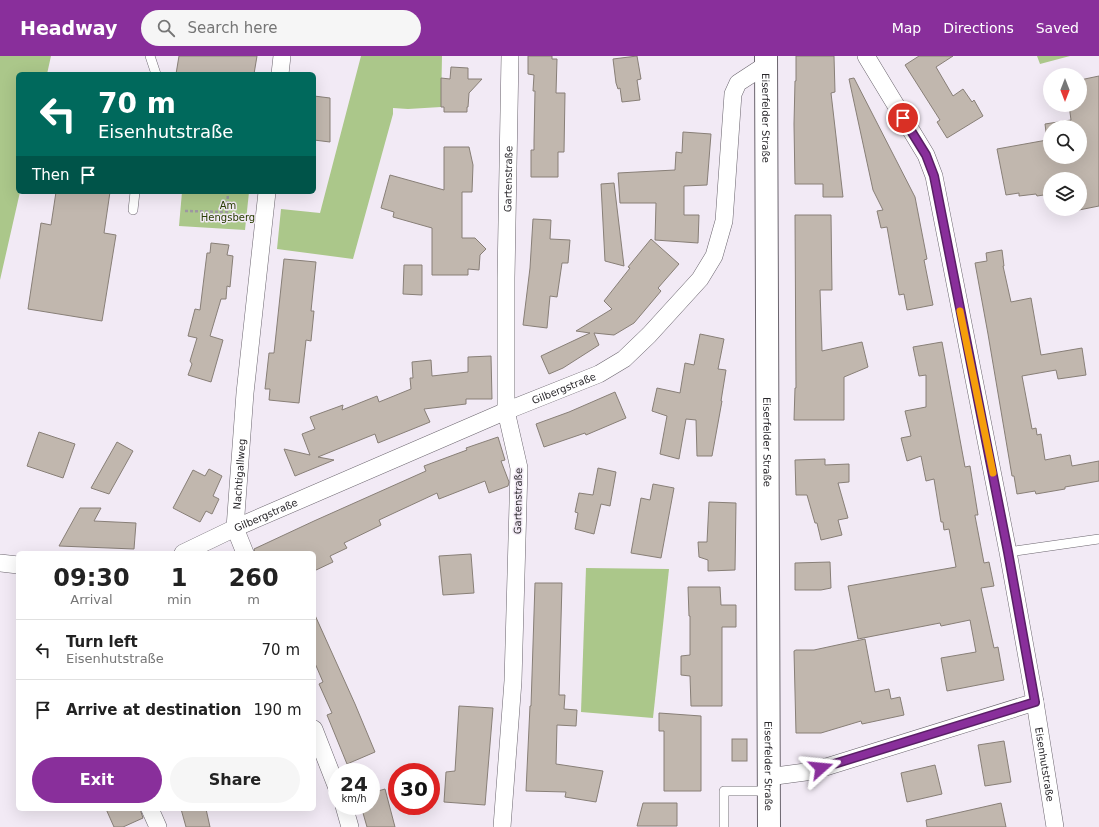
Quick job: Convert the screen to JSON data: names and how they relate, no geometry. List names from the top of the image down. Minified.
{"streets":{"main road":["Eiserfelder Straße"],"street":["Gartenstraße","Gilbergstraße","Nachtigallweg","Eisenhutstraße"]},"crossings":[["Eiserfelder Straße","Gilbergstraße"],["Gartenstraße","Gilbergstraße"],["Gilbergstraße","Nachtigallweg"]],"parks":["Am Hengsberg"],"north":"bottom","page":{"header":"Headway","search":"Search here","nav":["Map","Directions","Saved"],"turn":["70 m","Eisenhutstraße"],"then":"Then","eta":["09:30","Arrival","1","min","260","m"],"list":[{"name":"Turn left","note":"Eisenhutstraße","value":"70 m"},{"name":"Arrive at destination","value":"190 m"}],"buttons":["Exit","Share"],"speed":"24 km/h","limit":"30"}}
